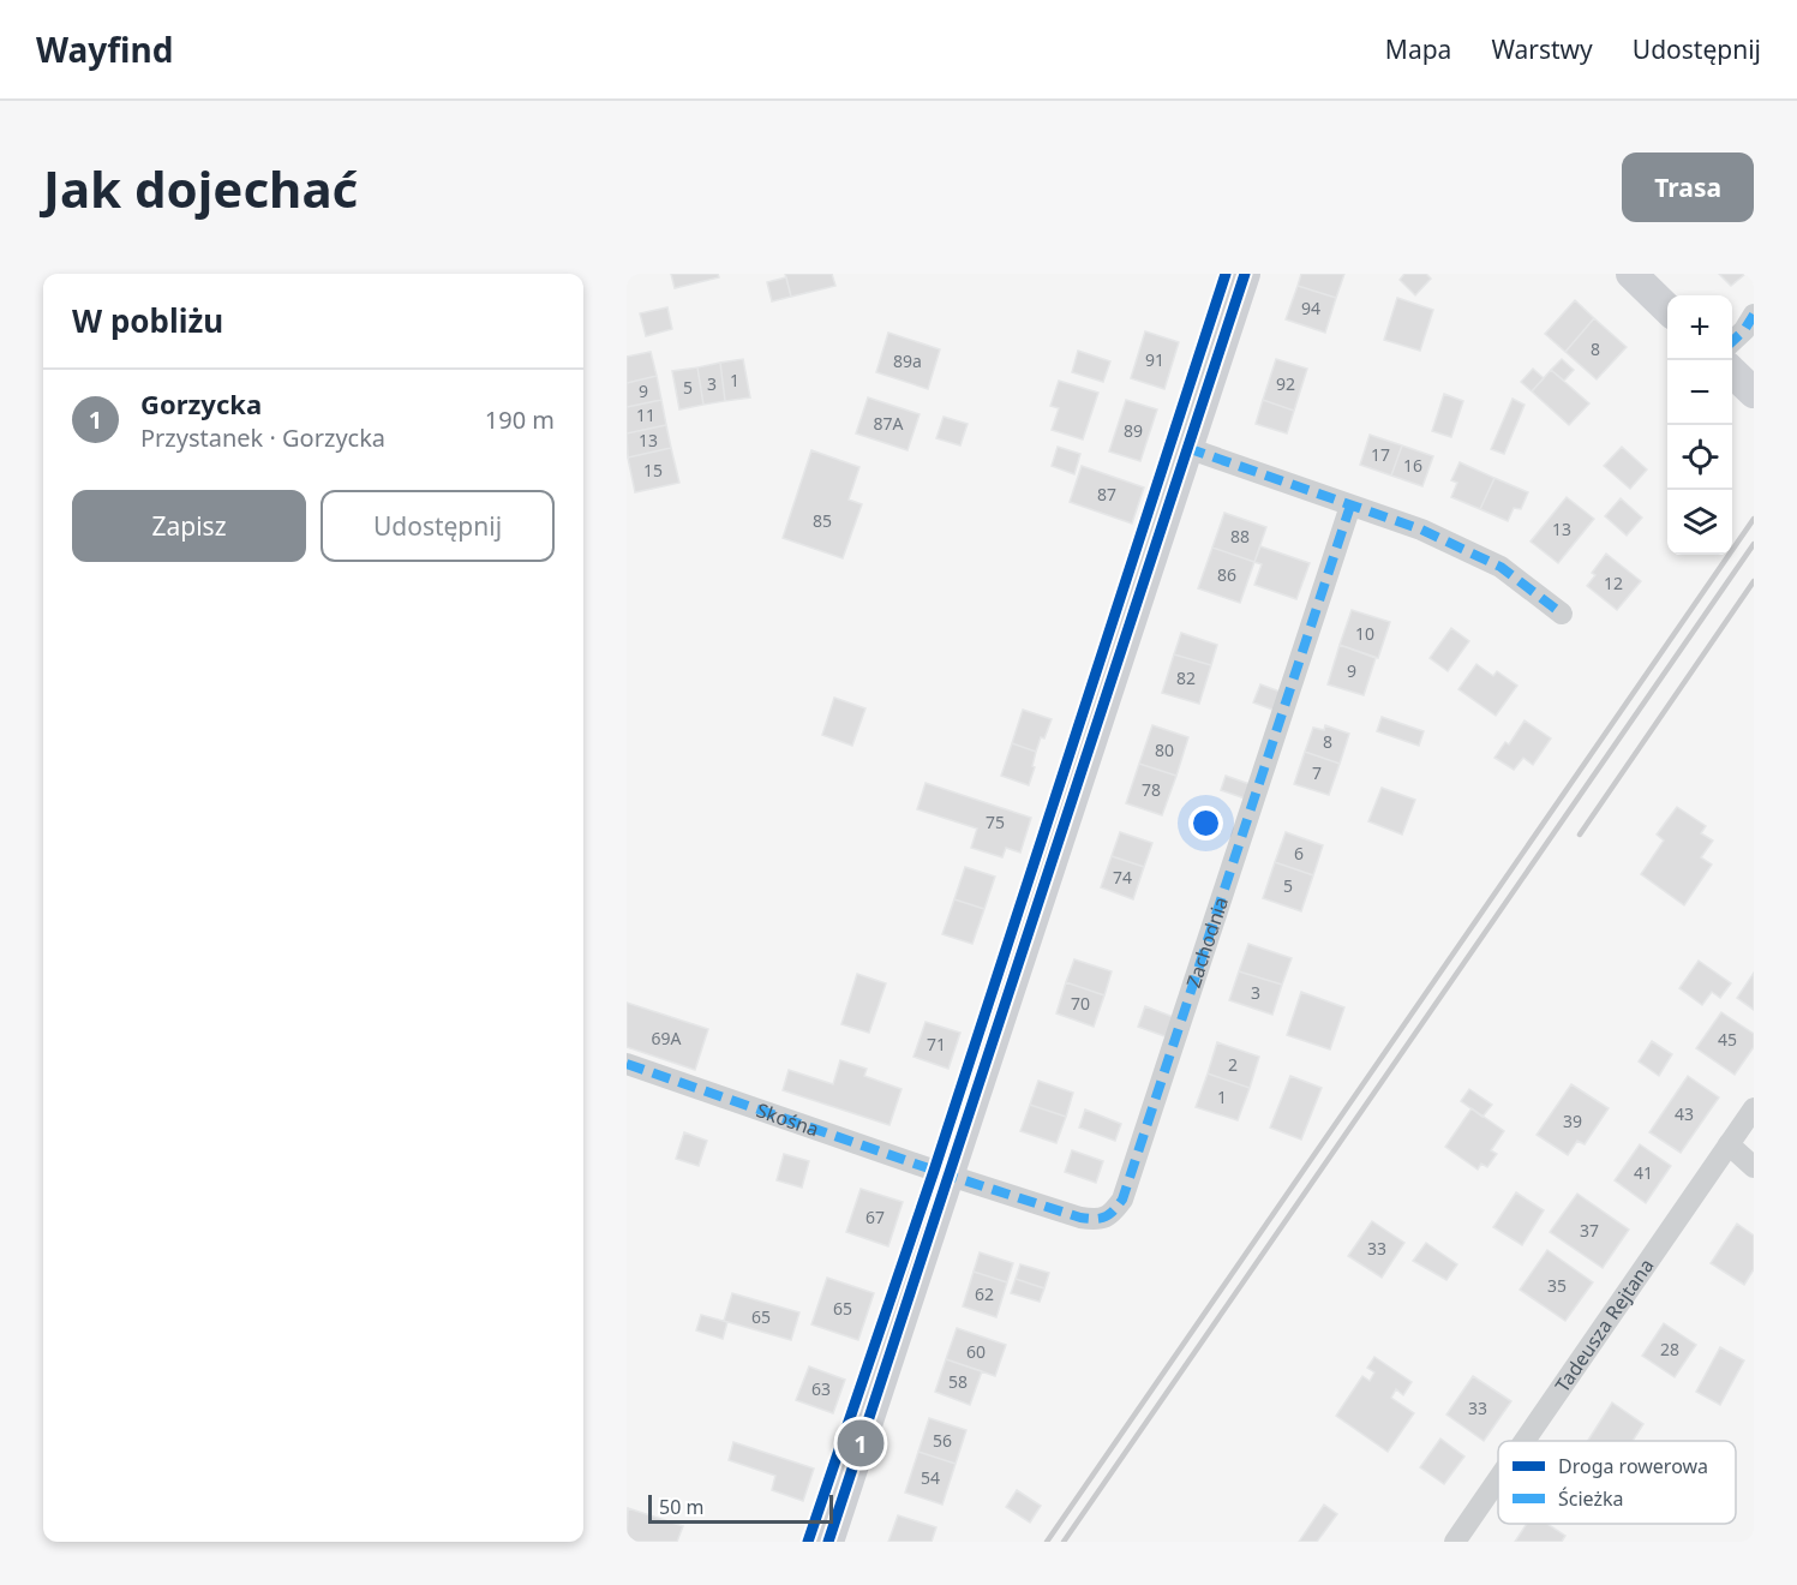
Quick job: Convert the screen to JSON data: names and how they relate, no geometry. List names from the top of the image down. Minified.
{"streets":{"street":["Zachodnia","Skośna","Tadeusza Rejtana"]},"crossings":[["Zachodnia","Skośna"]],"house_numbers":["94","8","91","89a","1","3","92","5","9","11","87A","89","13","17","16","15","87","85","13","88","86","12","10","9","82","8","80","7","78","75","6","74","5","3","70","69A","45","71","2","1","43","39","41","67","37","33","35","62","65","65","28","60","58","63","33","56","54"],"legend":["Droga rowerowa","Ścieżka"],"scale_bar":"50 m","page":{"header":"Wayfind","nav":["Mapa","Warstwy","Udostępnij"],"buttons":["Trasa",["Zapisz","Udostępnij"]],"title":"Jak dojechać","heading":"W pobliżu","map_buttons":["+","−"],"list":[{"mark":"1","name":"Gorzycka","note":"Przystanek · Gorzycka","value":"190 m"}],"pins":"1","scale":"50 m"}}
